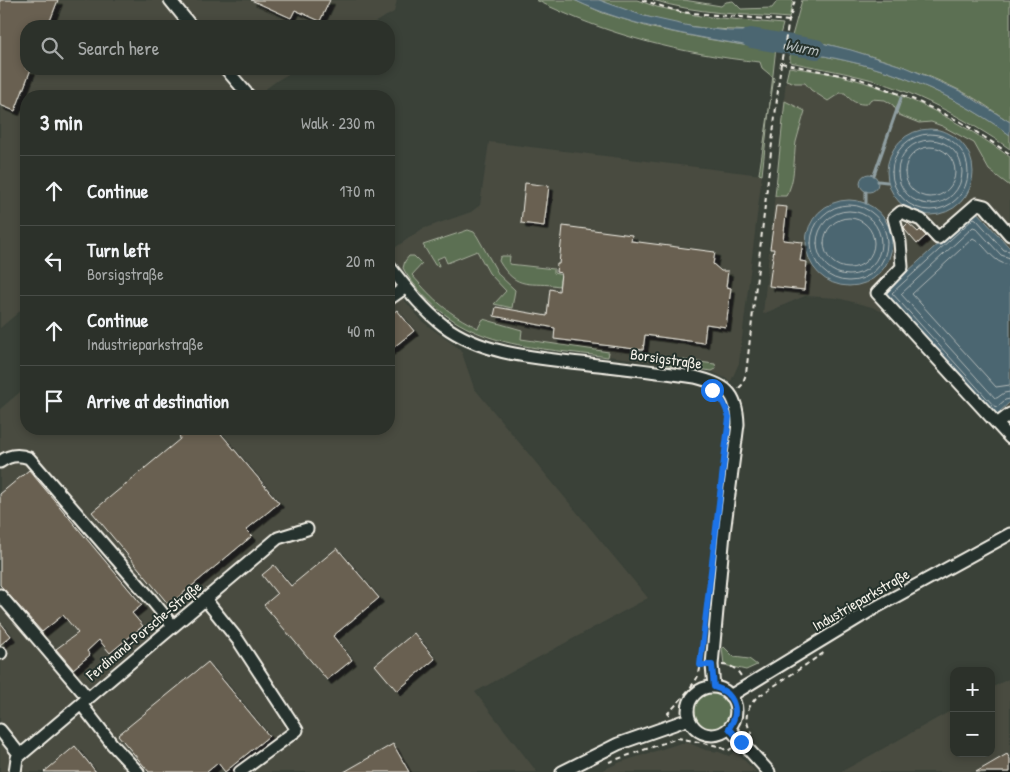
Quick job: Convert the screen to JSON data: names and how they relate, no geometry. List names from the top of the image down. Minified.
{"streets":{"street":["Borsigstraße","Industrieparkstraße","Ferdinand-Porsche-Straße"]},"water":["Wurm"],"page":{"search":"Search here","heading":["3 min","Walk · 230 m"],"list":[["Continue","170 m"],["Turn left","Borsigstraße","20 m"],["Continue","Industrieparkstraße","40 m"],"Arrive at destination"],"map_buttons":["+","−"]}}
